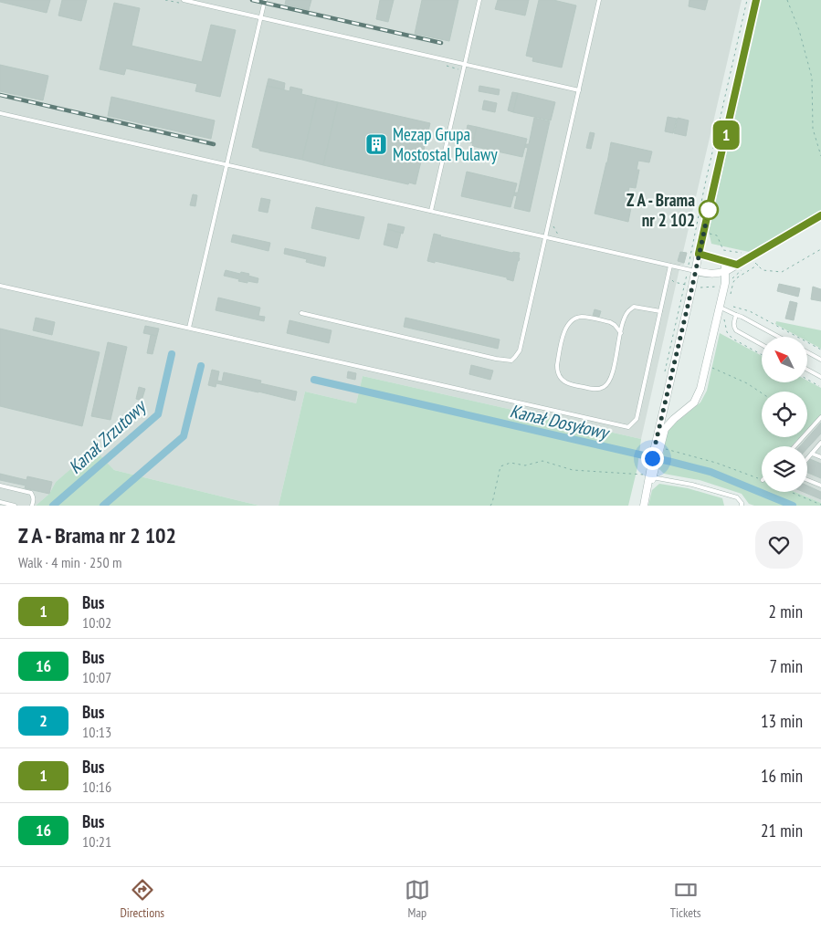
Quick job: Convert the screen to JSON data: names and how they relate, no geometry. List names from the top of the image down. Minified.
{"water":["Kanał Dosyłowy","Kanał Zrzutowy"],"places":{"building":["Mezap Grupa Mostostal Pulawy"],"other":["Z A - Brama nr 2 102"]},"lines":["bus line 1"],"north":"top left","page":{"on_map":"1","heading":["Z A - Brama nr 2 102","Walk · 4 min · 250 m"],"list":[{"mark":"1","name":"Bus","note":"10:02","value":"2 min"},{"mark":"16","name":"Bus","note":"10:07","value":"7 min"},{"mark":"2","name":"Bus","note":"10:13","value":"13 min"},{"mark":"1","name":"Bus","note":"10:16","value":"16 min"},{"mark":"16","name":"Bus","note":"10:21","value":"21 min"}],"tabs":["Directions","Map","Tickets"]}}
